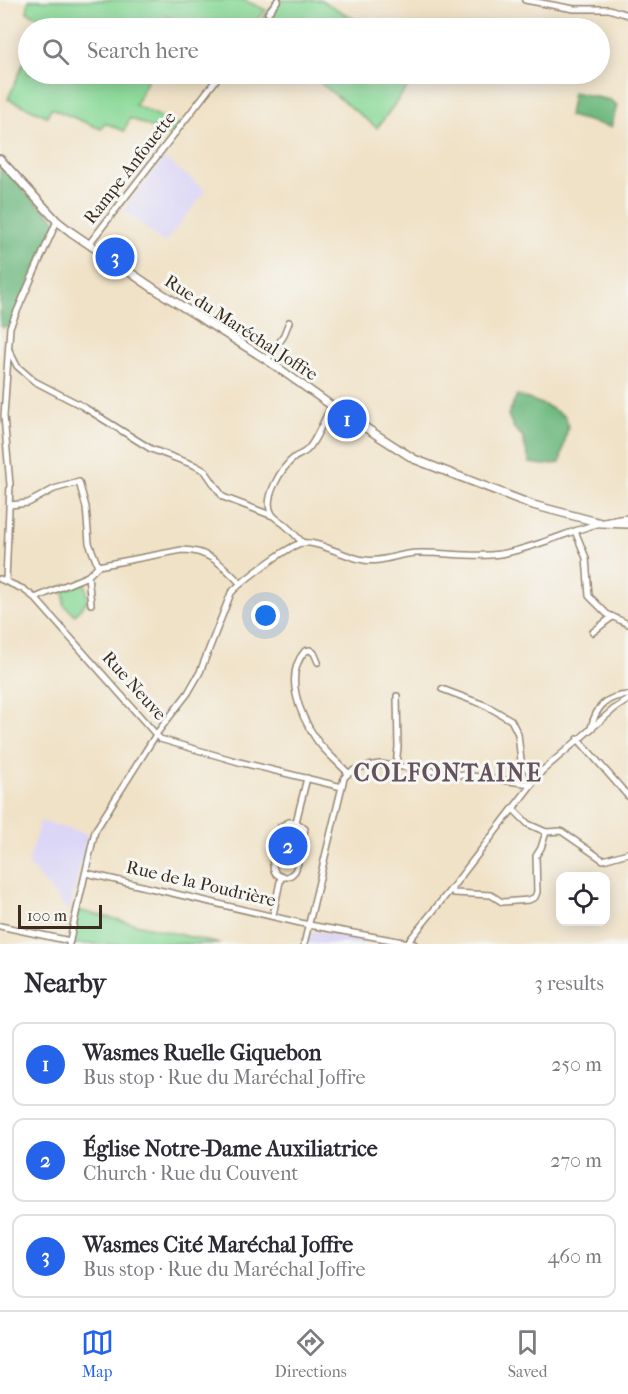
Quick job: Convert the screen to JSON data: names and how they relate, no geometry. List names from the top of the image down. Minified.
{"streets":{"street":["Rampe Anfouette","Rue du Maréchal Joffre","Rue Neuve","Rue de la Poudrière"]},"crossings":[["Rampe Anfouette","Rue du Maréchal Joffre"]],"districts":["COLFONTAINE"],"scale_bar":"100 m","page":{"search":"Search here","pins":["3","1","2"],"scale":"100 m","heading":["Nearby","3 results"],"list":[{"mark":"1","name":"Wasmes Ruelle Giquebon","note":"Bus stop · Rue du Maréchal Joffre","value":"250 m"},{"mark":"2","name":"Église Notre-Dame Auxiliatrice","note":"Church · Rue du Couvent","value":"270 m"},{"mark":"3","name":"Wasmes Cité Maréchal Joffre","note":"Bus stop · Rue du Maréchal Joffre","value":"460 m"}],"nav":["Map","Directions","Saved"]}}
